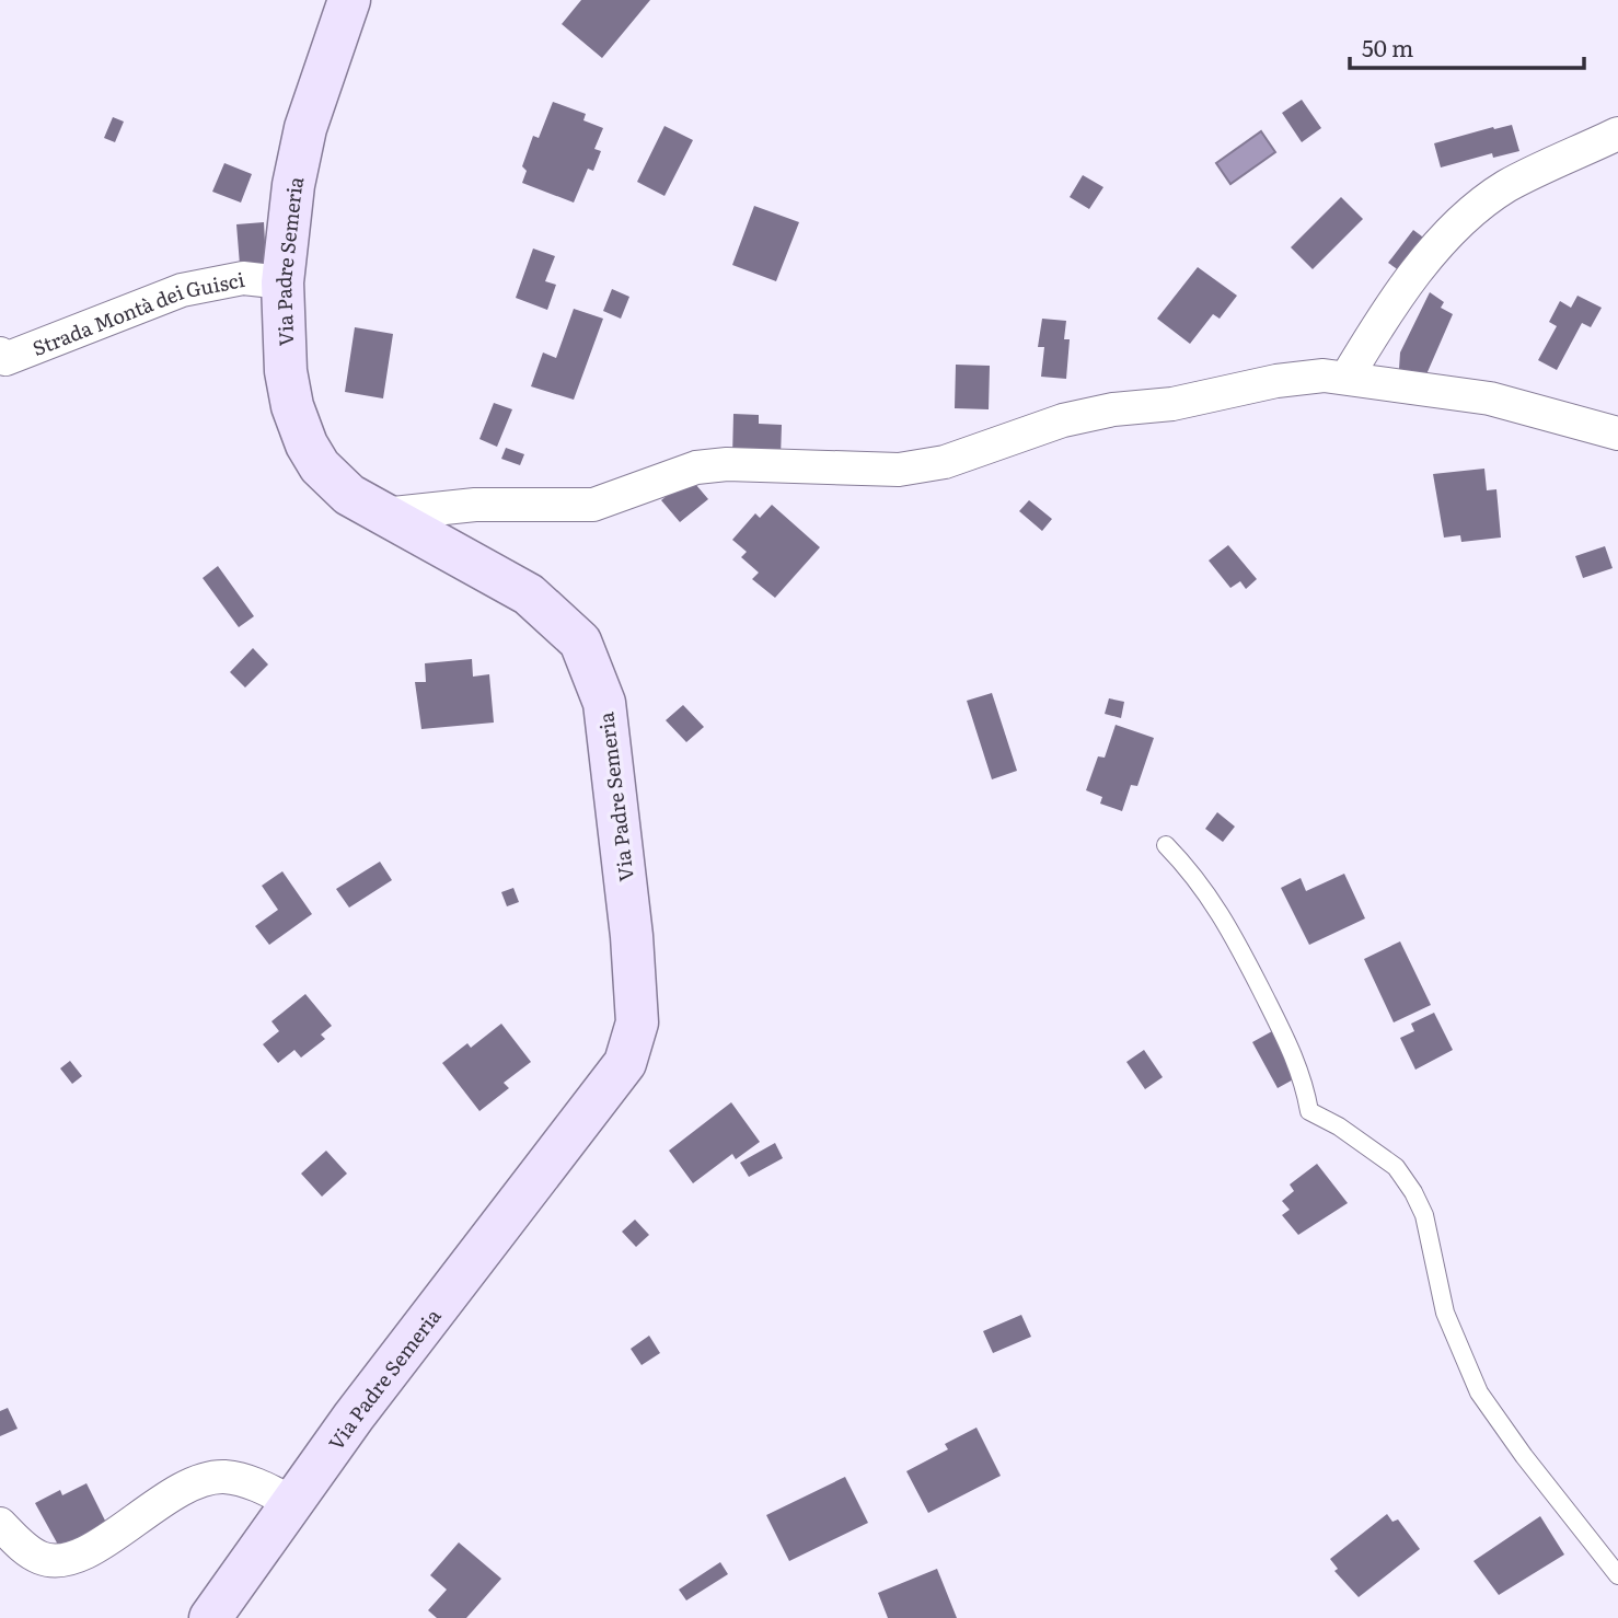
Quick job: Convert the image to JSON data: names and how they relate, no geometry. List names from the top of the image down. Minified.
{"streets":{"main road":["Via Padre Semeria"],"street":["Strada Montà dei Guisci"]},"crossings":[["Via Padre Semeria","Strada Montà dei Guisci"]],"scale_bar":"50 m"}
